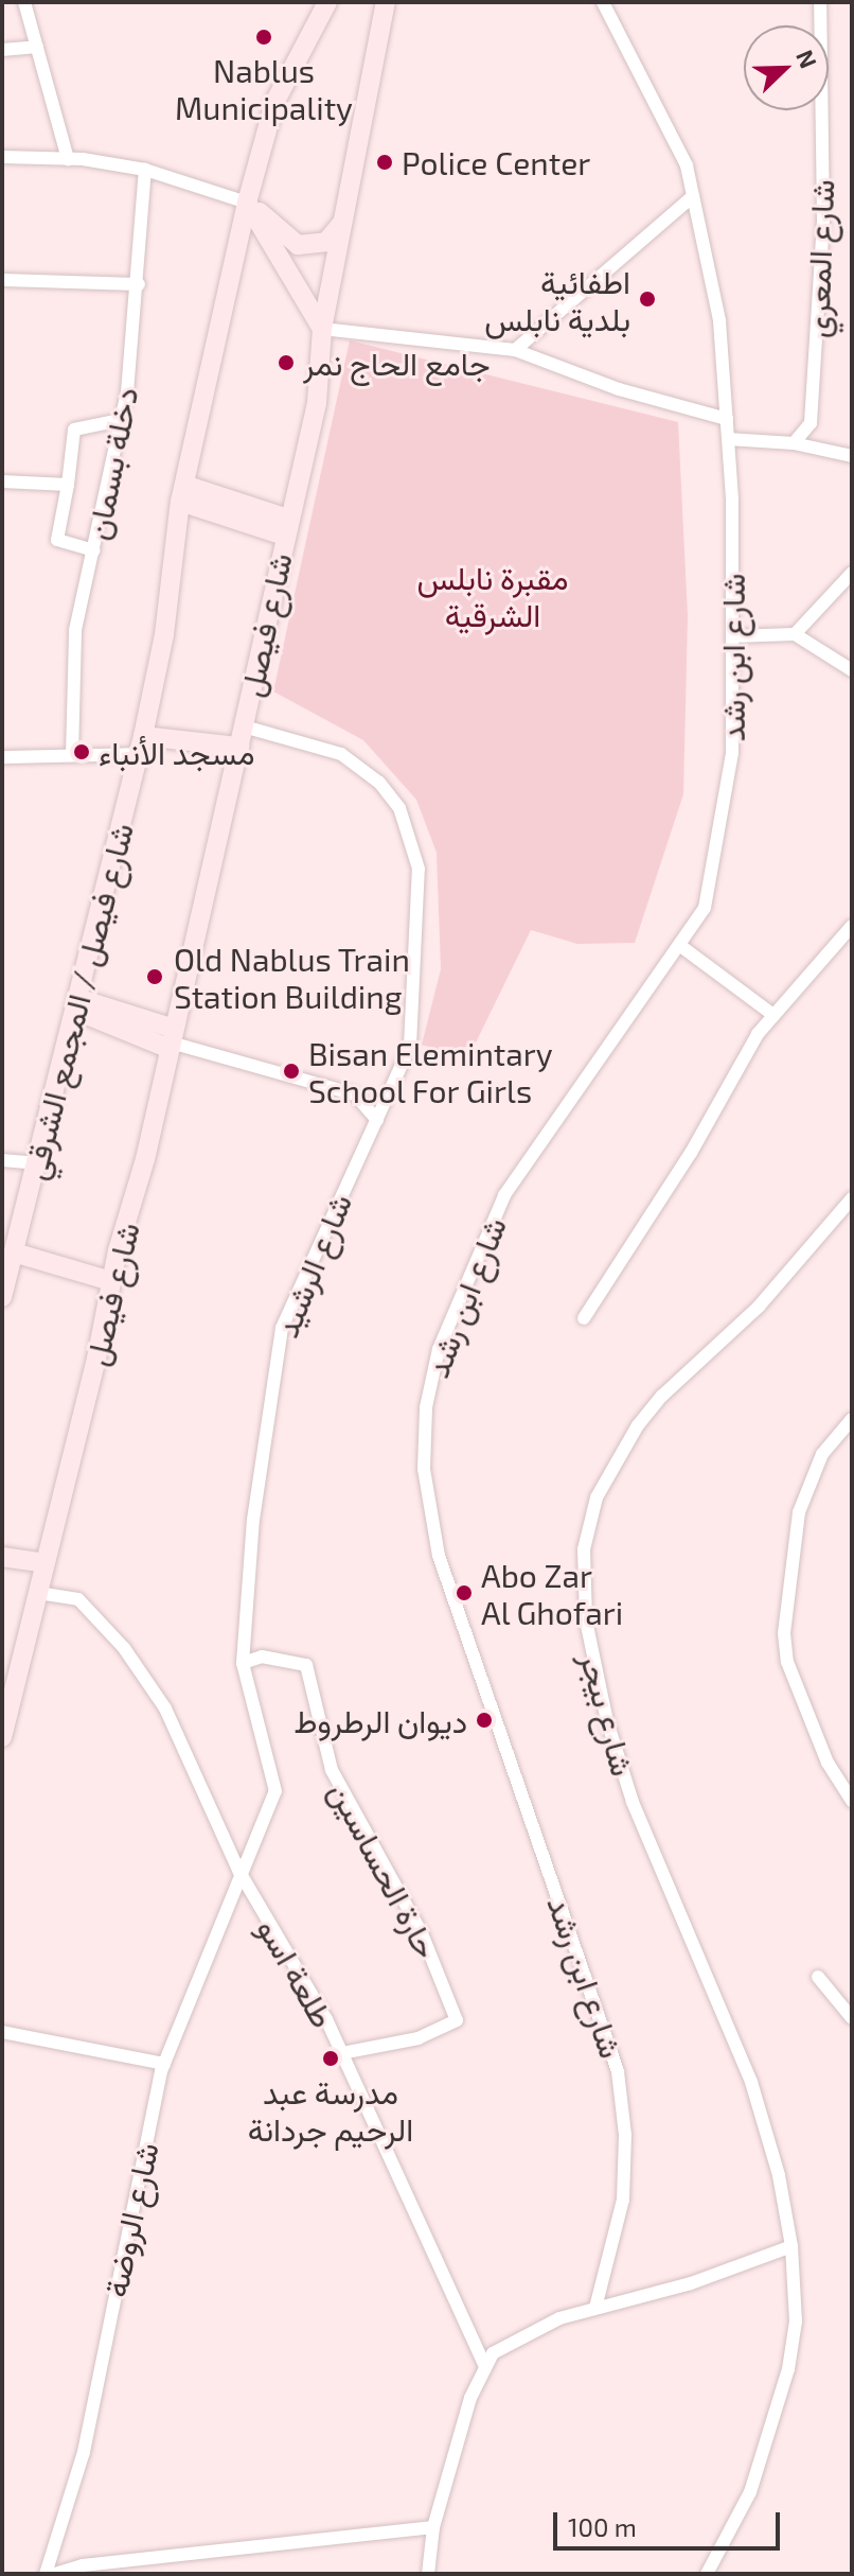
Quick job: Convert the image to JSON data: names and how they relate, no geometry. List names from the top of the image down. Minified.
{"streets":{"main road":["شارع فيصل","شارع فيصل / المجمع الشرقي"],"street":["شارع المعري","دخلة بسمان","شارع ابن رشد","شارع الرشيد","شارع بيجر","حارة الحساسين","طلعة اسو","شارع الروضة"]},"crossings":[["شارع فيصل","شارع الرشيد"],["شارع فيصل","طلعة اسو"],["شارع الرشيد","حارة الحساسين"],["شارع الرشيد","طلعة اسو"],["شارع الرشيد","شارع الروضة"],["حارة الحساسين","طلعة اسو"],["طلعة اسو","شارع الروضة"]],"parks":["مقبرة نابلس الشرقية"],"places":["Nablus Municipality","Police Center","اطفائية بلدية نابلس","جامع الحاج نمر","مسجد الأنباء","Old Nablus Train Station Building","Bisan Elemintary School For Girls","Abo Zar Al Ghofari","ديوان الرطروط","مدرسة عبد الرحيم جردانة"],"scale_bar":"100 m","north":"top right"}
